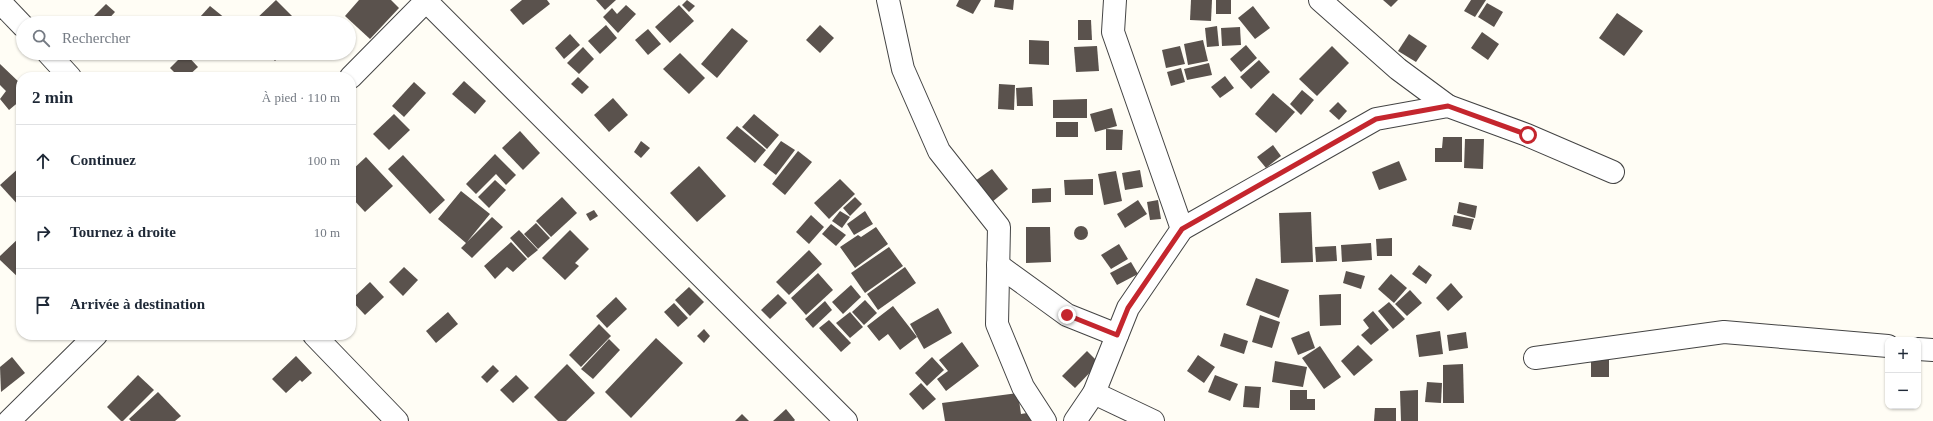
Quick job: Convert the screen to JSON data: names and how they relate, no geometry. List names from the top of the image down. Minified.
{"page":{"search":"Rechercher","heading":["2 min","À pied · 110 m"],"list":[["Continuez","100 m"],["Tournez à droite","10 m"],"Arrivée à destination"],"map_buttons":["+","−"]}}
